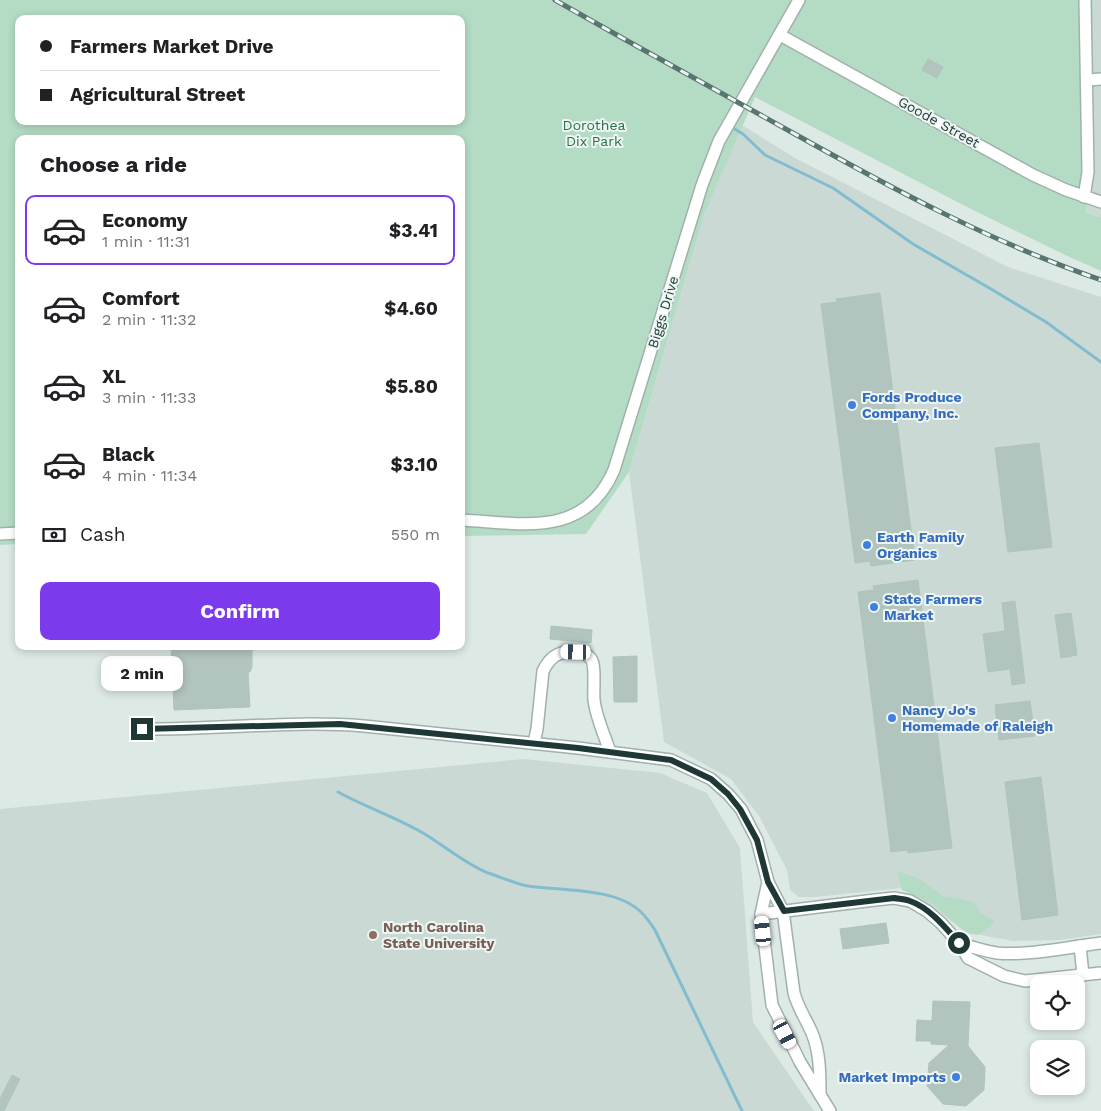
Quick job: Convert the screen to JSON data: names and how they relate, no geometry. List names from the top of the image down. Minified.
{"streets":{"street":["Goode Street","Biggs Drive"]},"crossings":[["Goode Street","Biggs Drive"]],"parks":["Dorothea Dix Park"],"places":["Fords Produce Company, Inc.","Earth Family Organics","State Farmers Market","Nancy Jo's Homemade of Raleigh","North Carolina State University","Market Imports"],"page":{"banner":["Farmers Market Drive","Agricultural Street"],"heading":"Choose a ride","list":[{"name":"Economy","note":"1 min · 11:31","value":"$3.41"},{"name":"Comfort","note":"2 min · 11:32","value":"$4.60"},{"name":"XL","note":"3 min · 11:33","value":"$5.80"},{"name":"Black","note":"4 min · 11:34","value":"$3.10"}],"pay":["Cash","550 m"],"buttons":"Confirm","bubble":"2 min"}}
